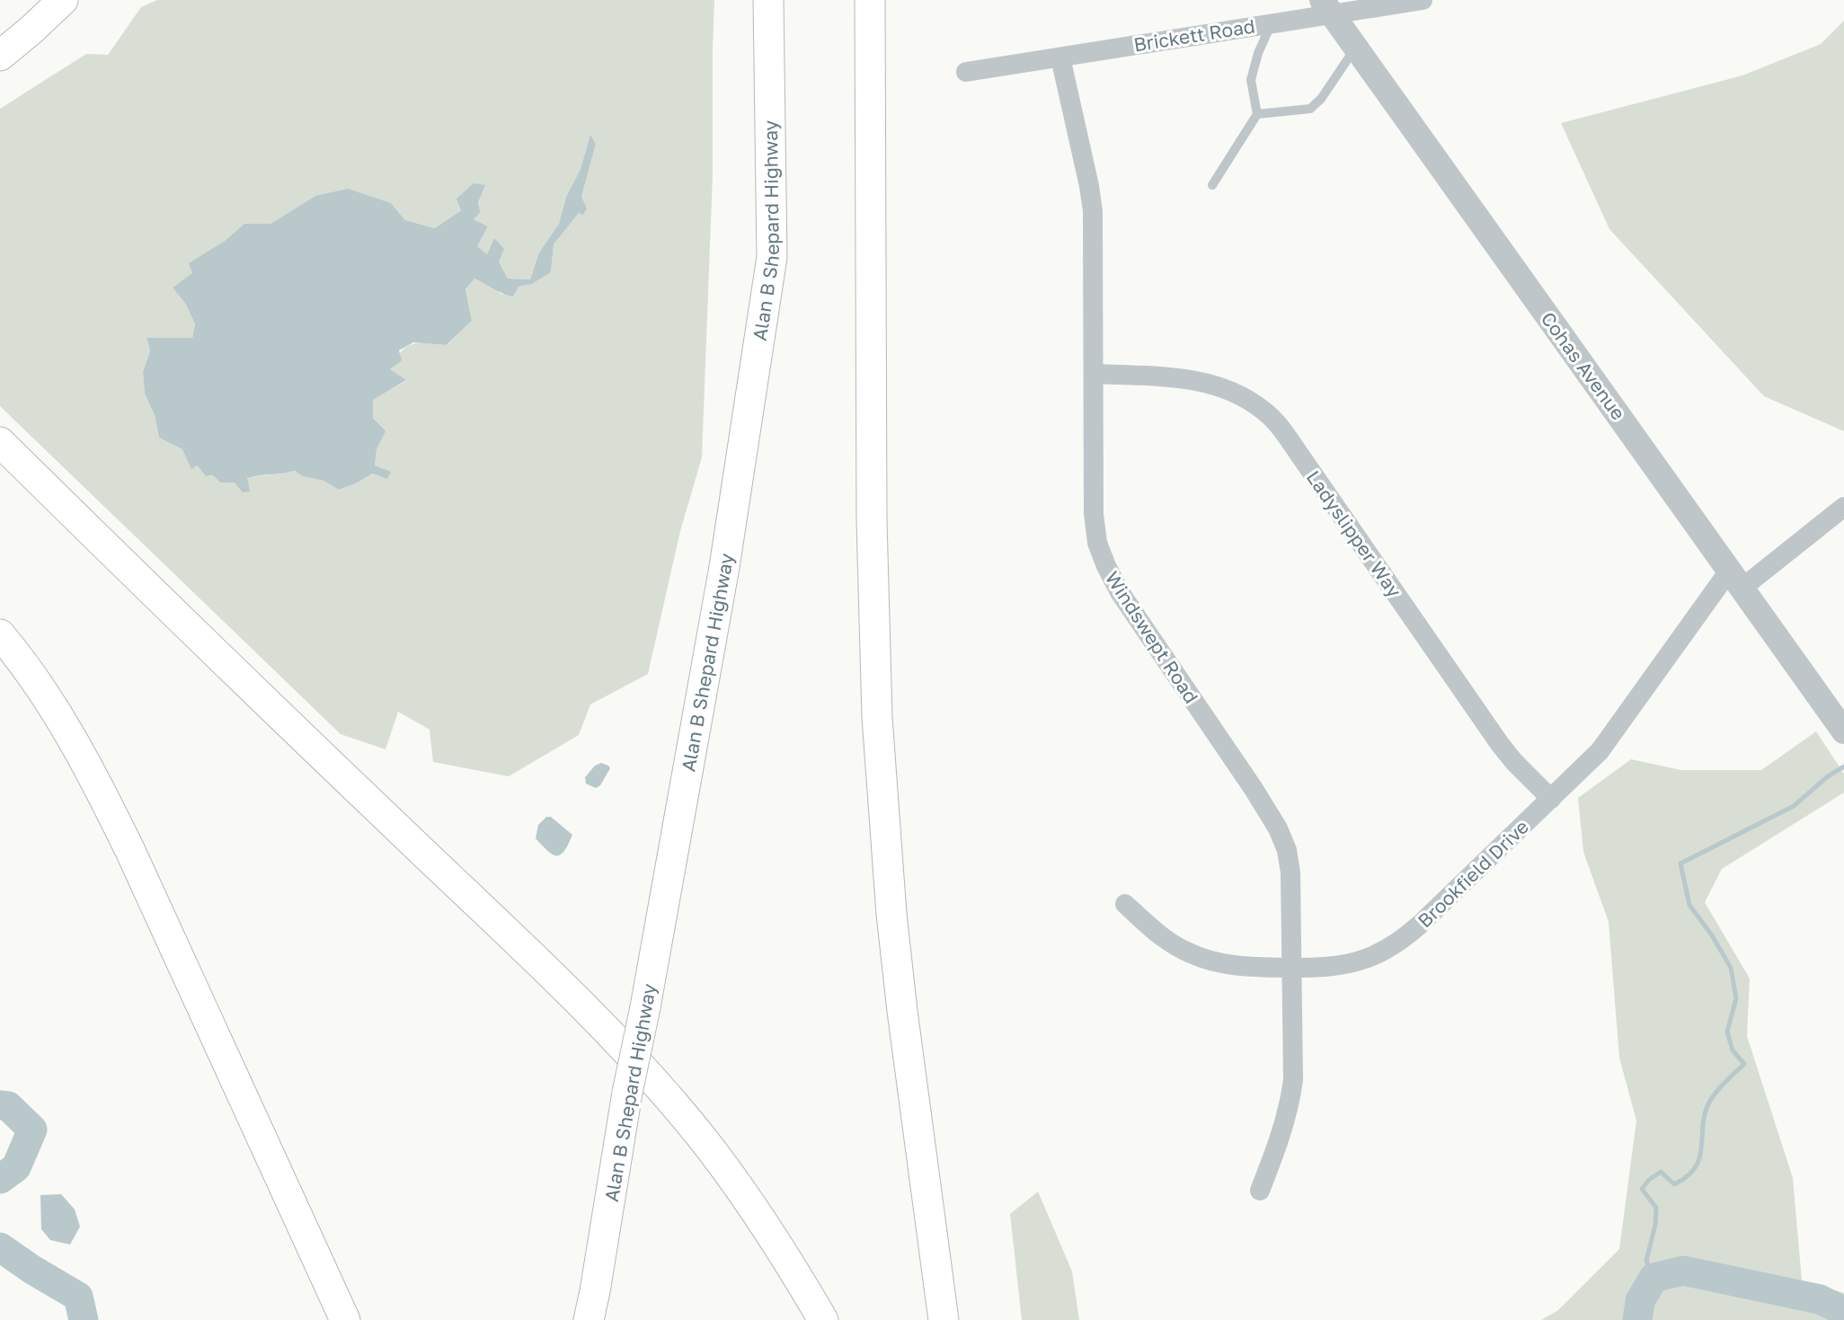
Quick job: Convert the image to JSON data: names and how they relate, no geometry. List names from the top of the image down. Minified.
{"streets":{"highway":["Alan B Shepard Highway"],"street":["Brickett Road","Cohas Avenue","Ladyslipper Way","Windswept Road","Brookfield Drive"]},"crossings":[["Brickett Road","Cohas Avenue"],["Brickett Road","Windswept Road"],["Cohas Avenue","Brookfield Drive"],["Ladyslipper Way","Windswept Road"],["Ladyslipper Way","Brookfield Drive"],["Windswept Road","Brookfield Drive"]]}
